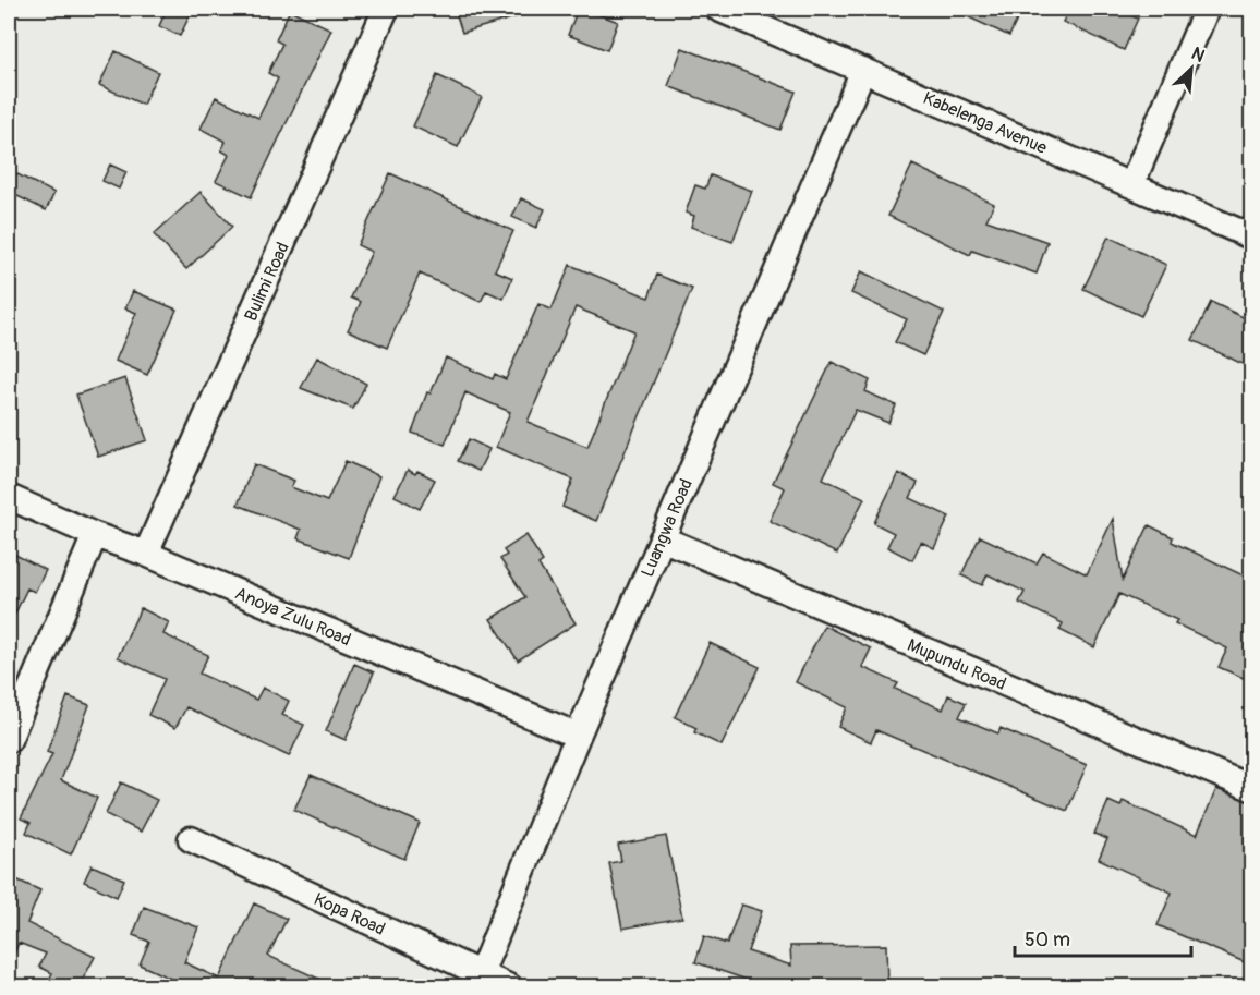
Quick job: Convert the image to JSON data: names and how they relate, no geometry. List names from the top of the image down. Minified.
{"streets":{"street":["Kabelenga Avenue","Bulimi Road","Luangwa Road","Anoya Zulu Road","Mupundu Road","Kopa Road"]},"crossings":[["Kabelenga Avenue","Luangwa Road"],["Bulimi Road","Anoya Zulu Road"],["Luangwa Road","Anoya Zulu Road"],["Luangwa Road","Mupundu Road"],["Luangwa Road","Kopa Road"]],"scale_bar":"50 m","north":"top right"}
